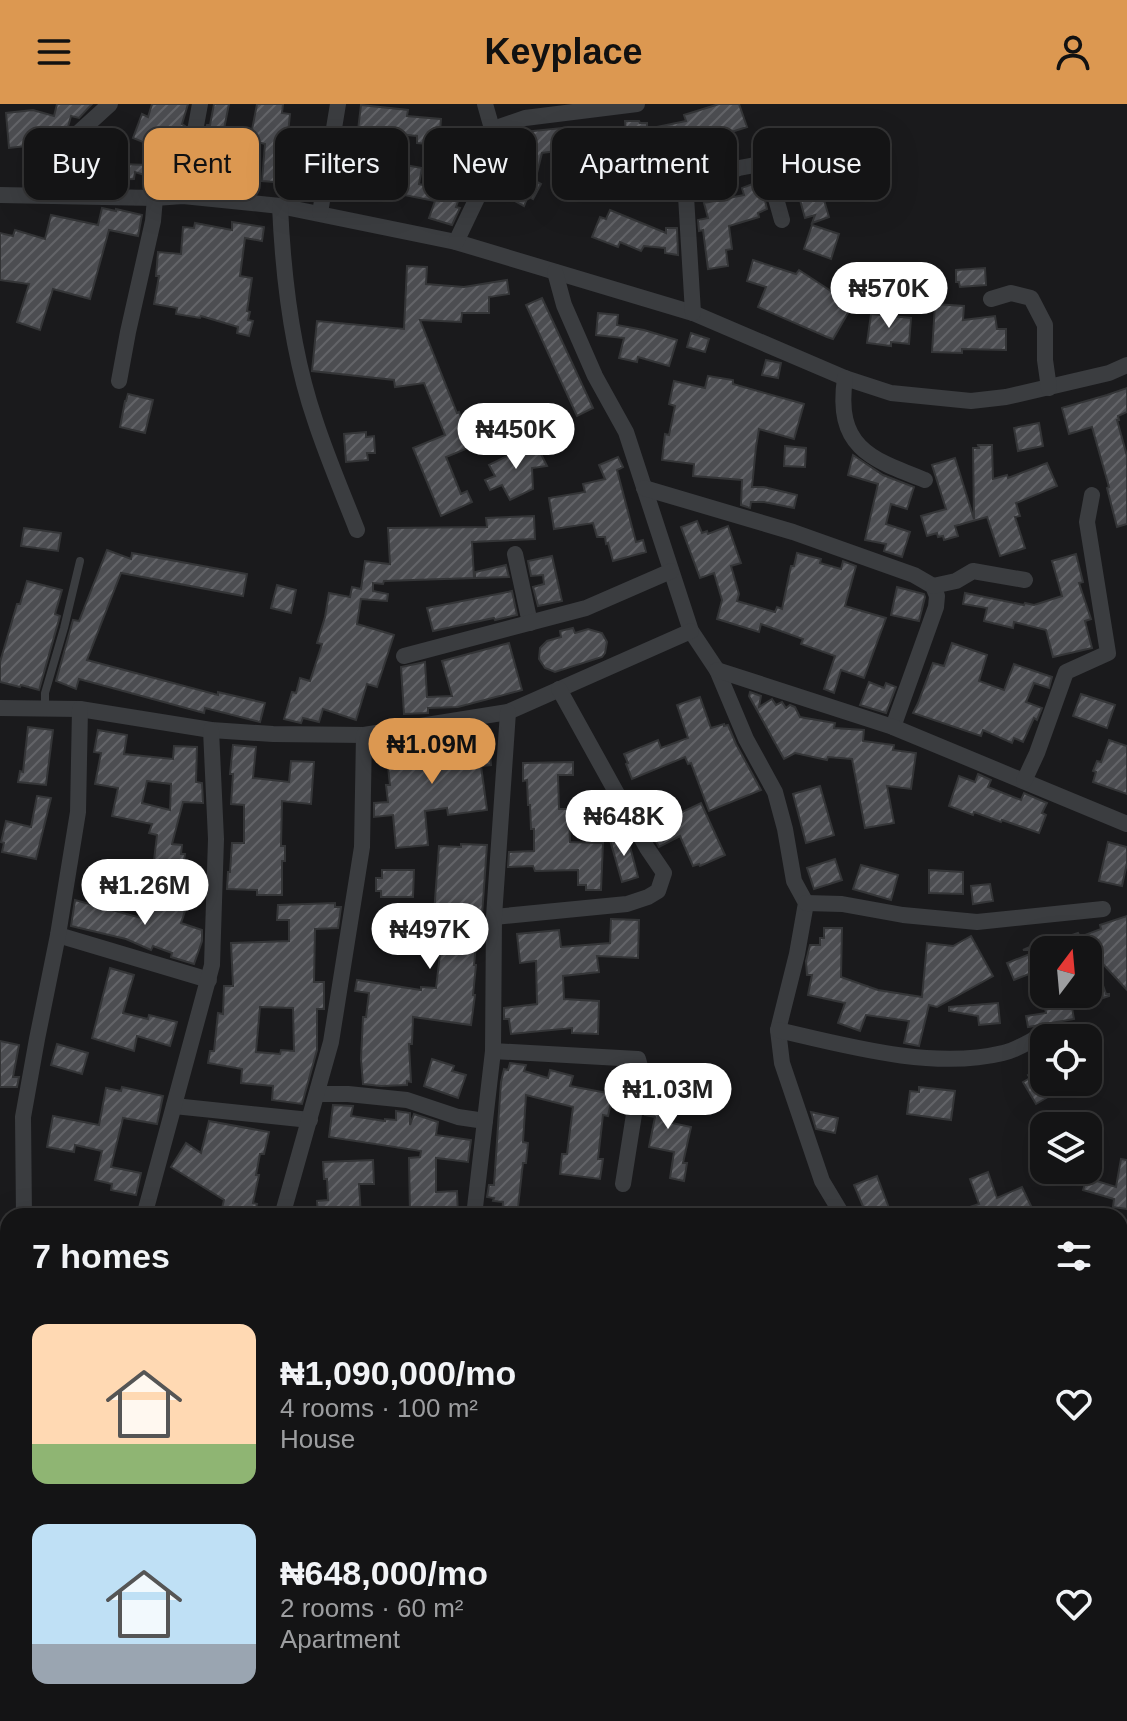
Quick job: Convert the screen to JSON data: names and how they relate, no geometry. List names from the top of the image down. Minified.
{"north":"top","page":{"header":"Keyplace","chip":["Buy","Rent","Filters","New","Apartment","House"],"price":["₦570K","₦450K","₦1.09M","₦648K","₦1.26M","₦497K","₦1.03M"],"heading":"7 homes","list":[{"name":"₦1,090,000/mo","note":"4 rooms · 100 m² · House"},{"name":"₦648,000/mo","note":"2 rooms · 60 m² · Apartment"}]}}
